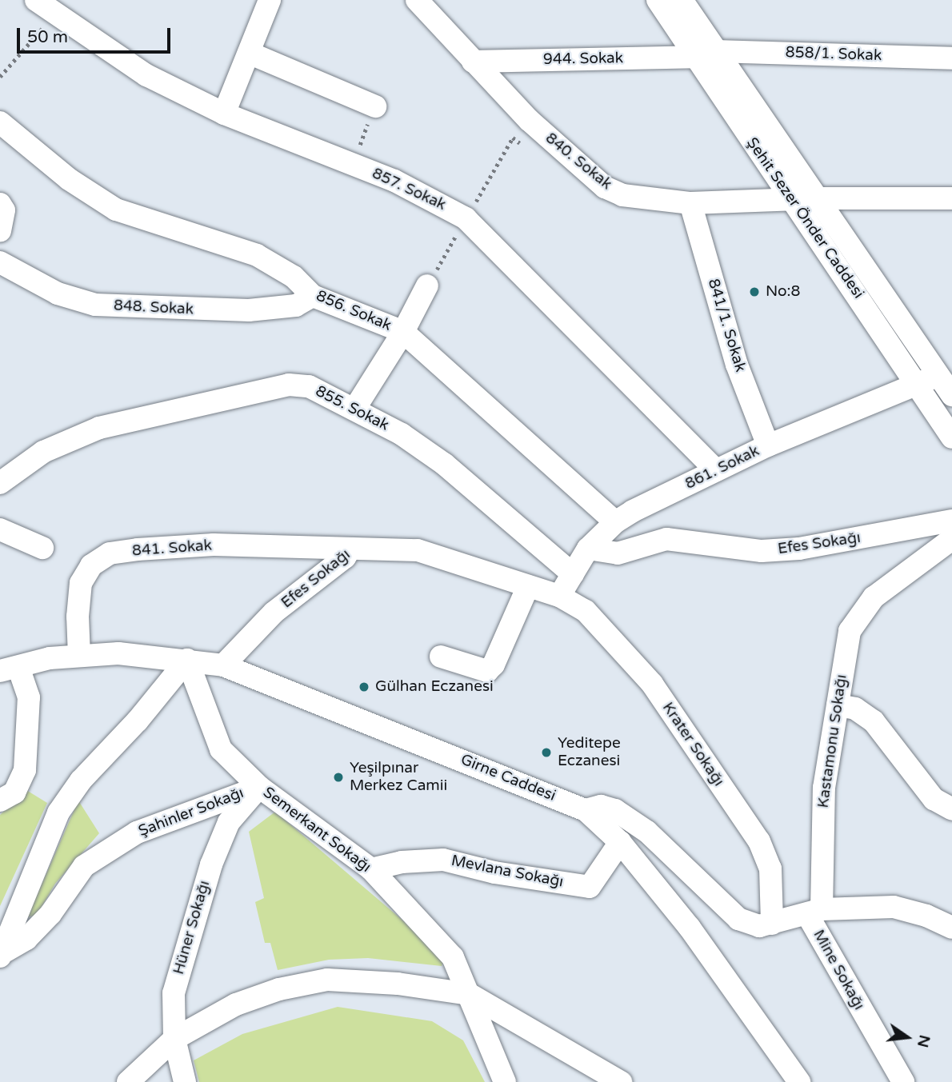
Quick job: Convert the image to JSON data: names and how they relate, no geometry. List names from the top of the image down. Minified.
{"streets":{"street":["858/1. Sokak","944. Sokak","840. Sokak","857. Sokak","Şehit Sezer Önder Caddesi","848. Sokak","856. Sokak","841/1. Sokak","855. Sokak","861. Sokak","Efes Sokağı","841. Sokak","Kastamonu Sokağı","Krater Sokağı","Girne Caddesi","Şahinler Sokağı","Semerkant Sokağı","Mevlana Sokağı","Hüner Sokağı","Mine Sokağı"]},"crossings":[["858/1. Sokak","944. Sokak"],["858/1. Sokak","Şehit Sezer Önder Caddesi"],["944. Sokak","840. Sokak"],["944. Sokak","Şehit Sezer Önder Caddesi"],["840. Sokak","Şehit Sezer Önder Caddesi"],["840. Sokak","841/1. Sokak"],["857. Sokak","861. Sokak"],["Şehit Sezer Önder Caddesi","861. Sokak"],["848. Sokak","856. Sokak"],["856. Sokak","861. Sokak"],["841/1. Sokak","861. Sokak"],["855. Sokak","861. Sokak"],["861. Sokak","Efes Sokağı"],["861. Sokak","Krater Sokağı"],["Efes Sokağı","841. Sokak"],["Efes Sokağı","Krater Sokağı"],["Efes Sokağı","Girne Caddesi"],["841. Sokak","Girne Caddesi"],["Kastamonu Sokağı","Mine Sokağı"],["Girne Caddesi","Semerkant Sokağı"],["Girne Caddesi","Mevlana Sokağı"],["Şahinler Sokağı","Semerkant Sokağı"],["Şahinler Sokağı","Hüner Sokağı"],["Semerkant Sokağı","Mevlana Sokağı"],["Semerkant Sokağı","Hüner Sokağı"]],"places":["No:8","Gülhan Eczanesi","Yeditepe Eczanesi","Yeşilpınar Merkez Camii"],"scale_bar":"50 m","north":"right"}
